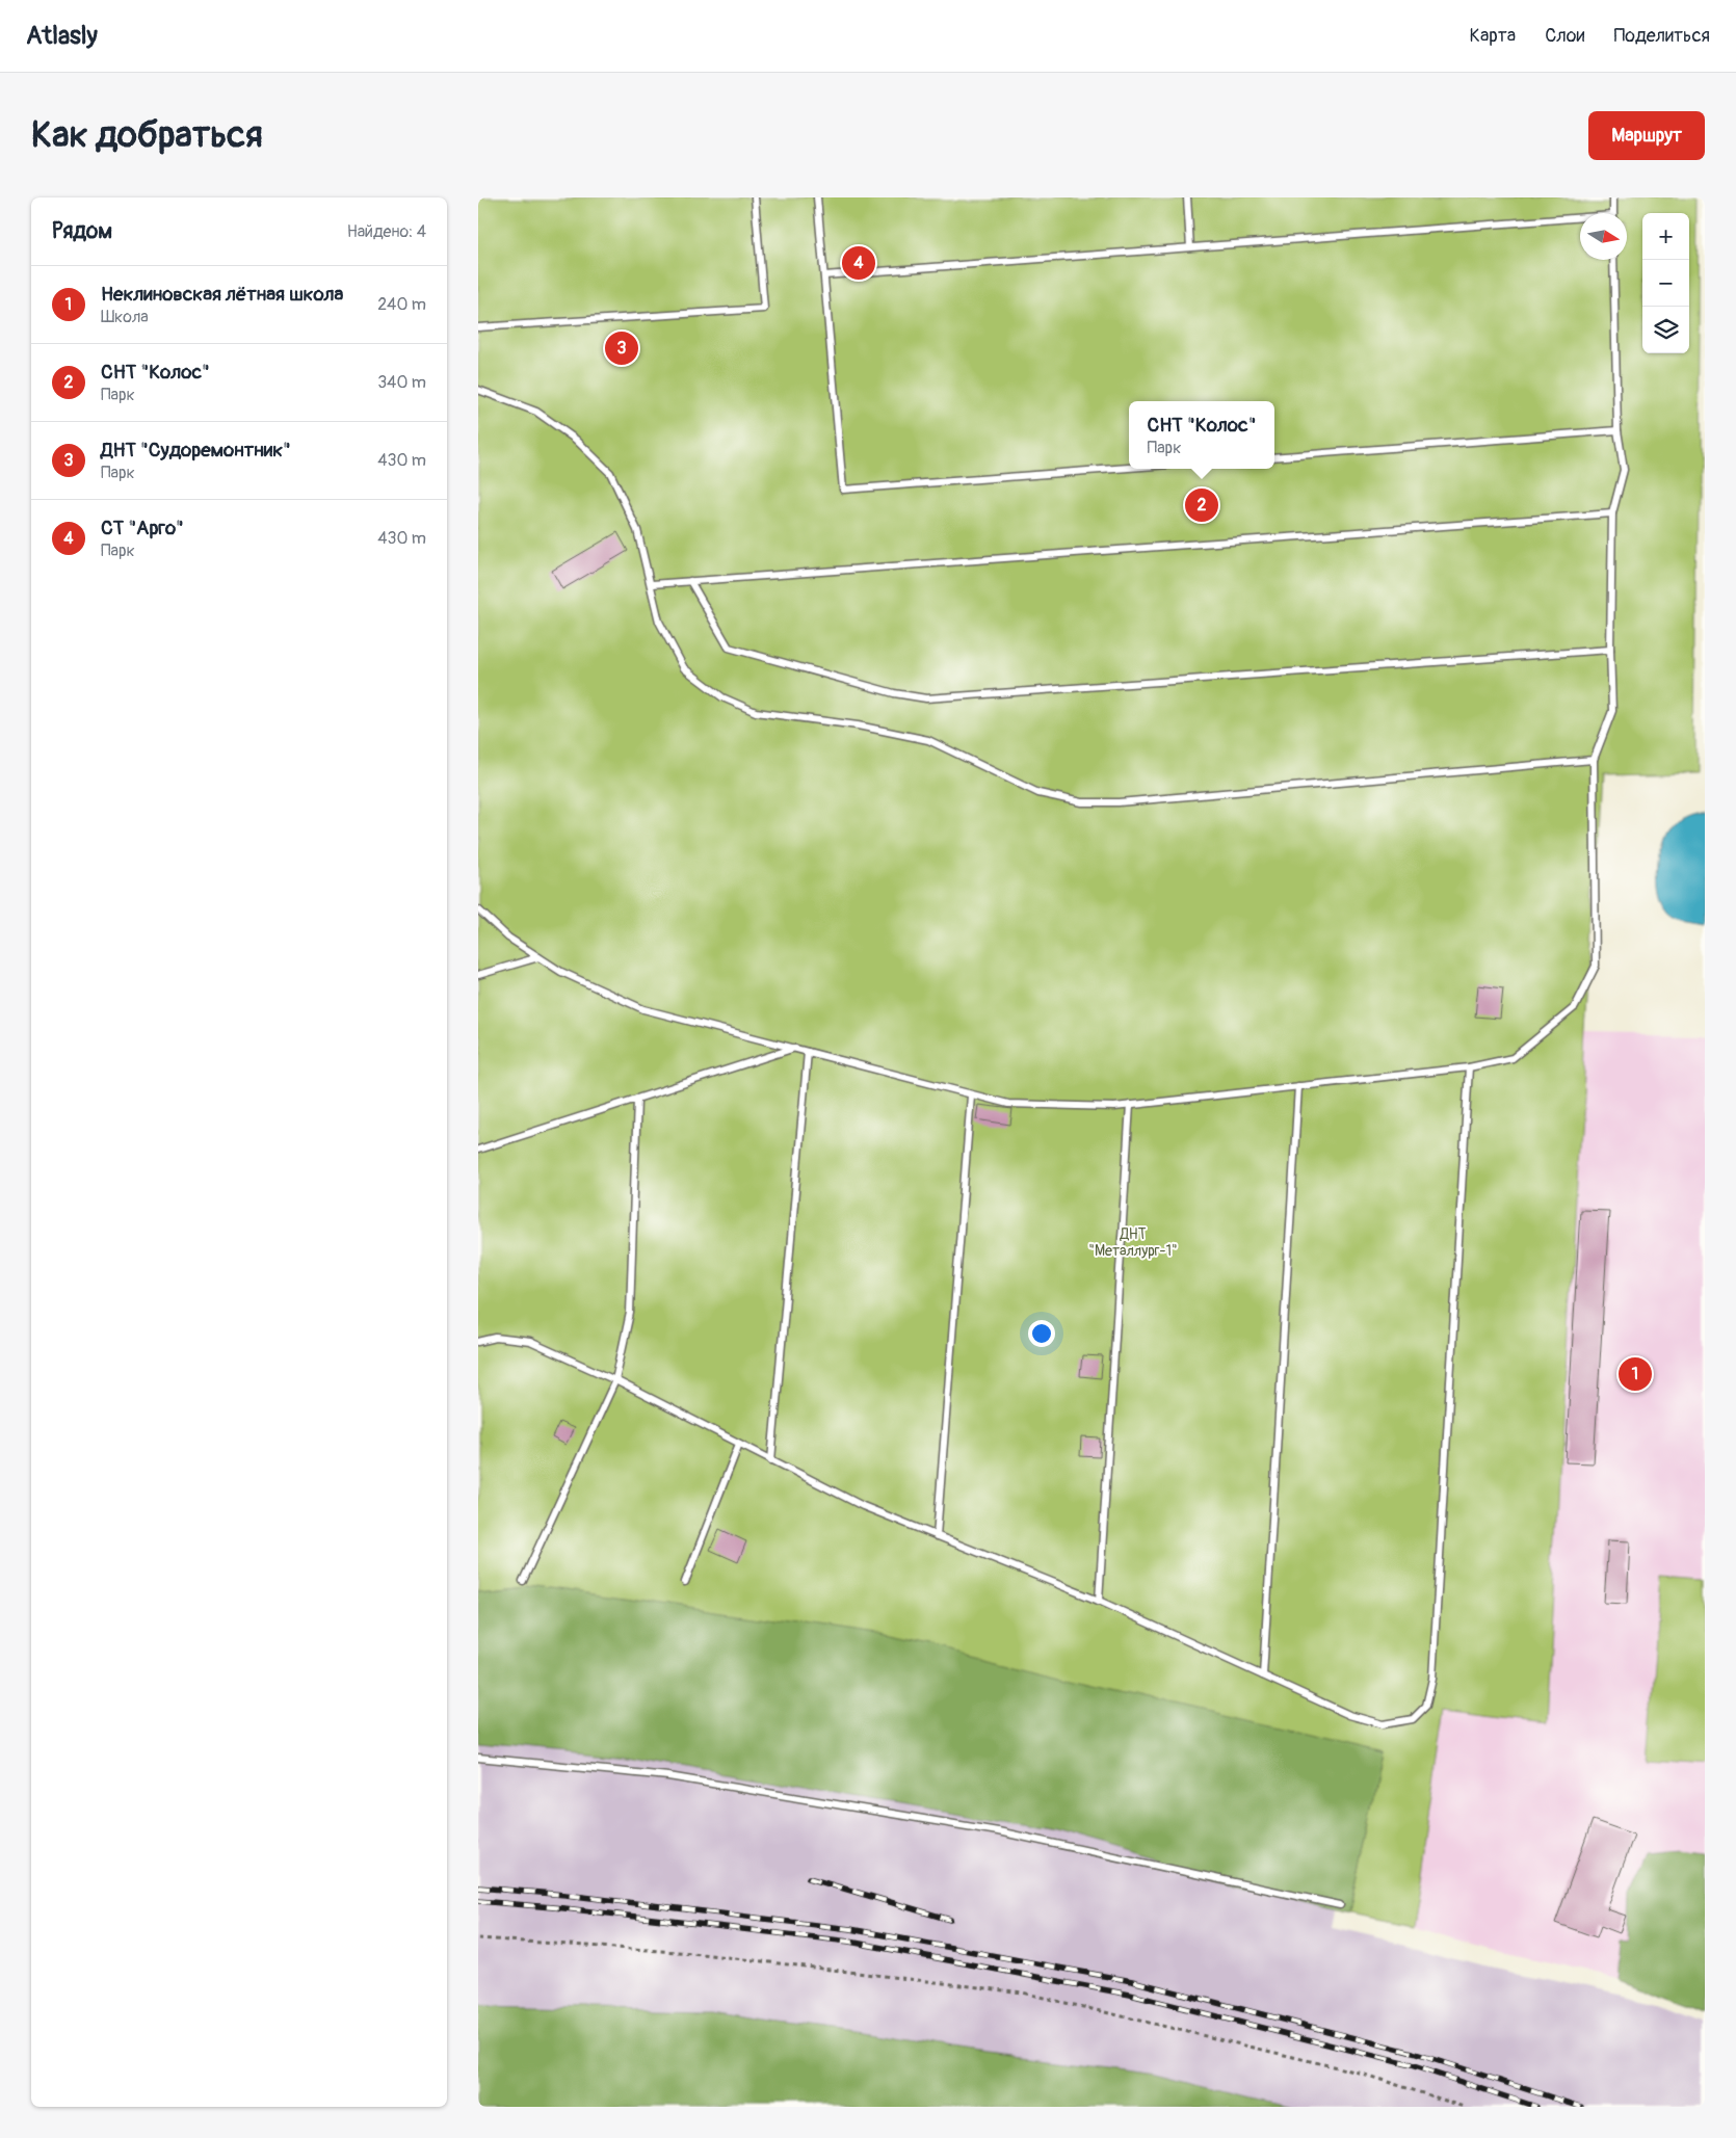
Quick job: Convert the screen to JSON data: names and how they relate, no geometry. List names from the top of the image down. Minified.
{"parks":["ДНТ \"Металлург-1\""],"north":"right","page":{"header":"Atlasly","nav":["Карта","Слои","Поделиться"],"buttons":"Маршрут","title":"Как добраться","heading":["Рядом","Найдено: 4"],"map_buttons":["+","−"],"pins":["4","3","2","1"],"list":[{"mark":"1","name":"Неклиновская лётная школа","note":"Школа","value":"240 m"},{"mark":"2","name":"СНТ \"Колос\"","note":"Парк","value":"340 m"},{"mark":"3","name":"ДНТ \"Судоремонтник\"","note":"Парк","value":"430 m"},{"mark":"4","name":"СТ \"Арго\"","note":"Парк","value":"430 m"}],"popup":["СНТ \"Колос\"","Парк"]}}
